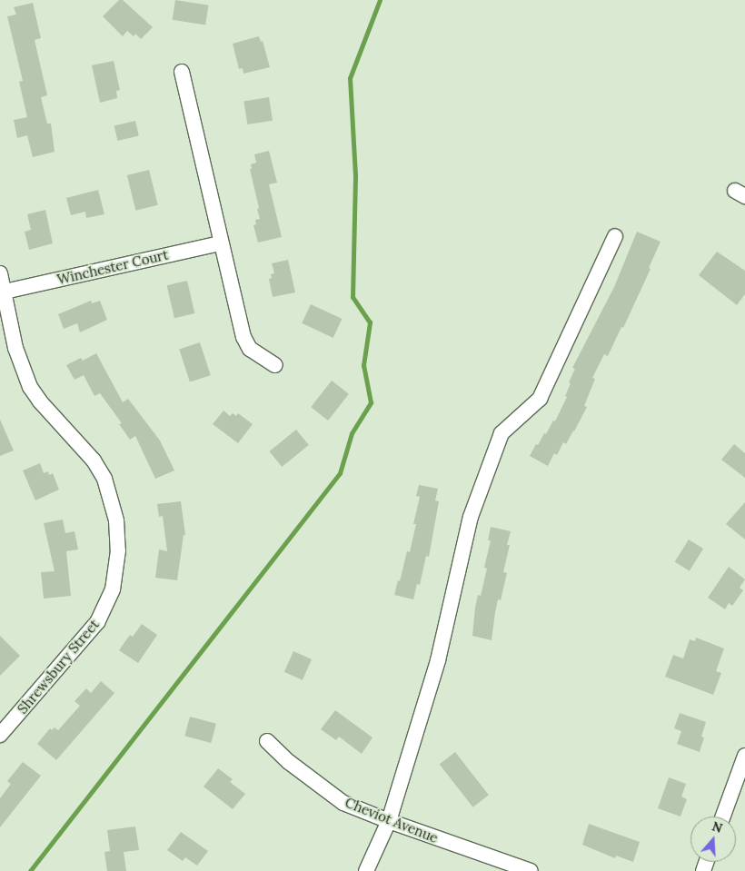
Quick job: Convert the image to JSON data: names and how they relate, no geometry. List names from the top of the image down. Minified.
{"streets":{"street":["Winchester Court","Shrewsbury Street","Cheviot Avenue"]},"crossings":[["Winchester Court","Shrewsbury Street"]],"north":"top"}
